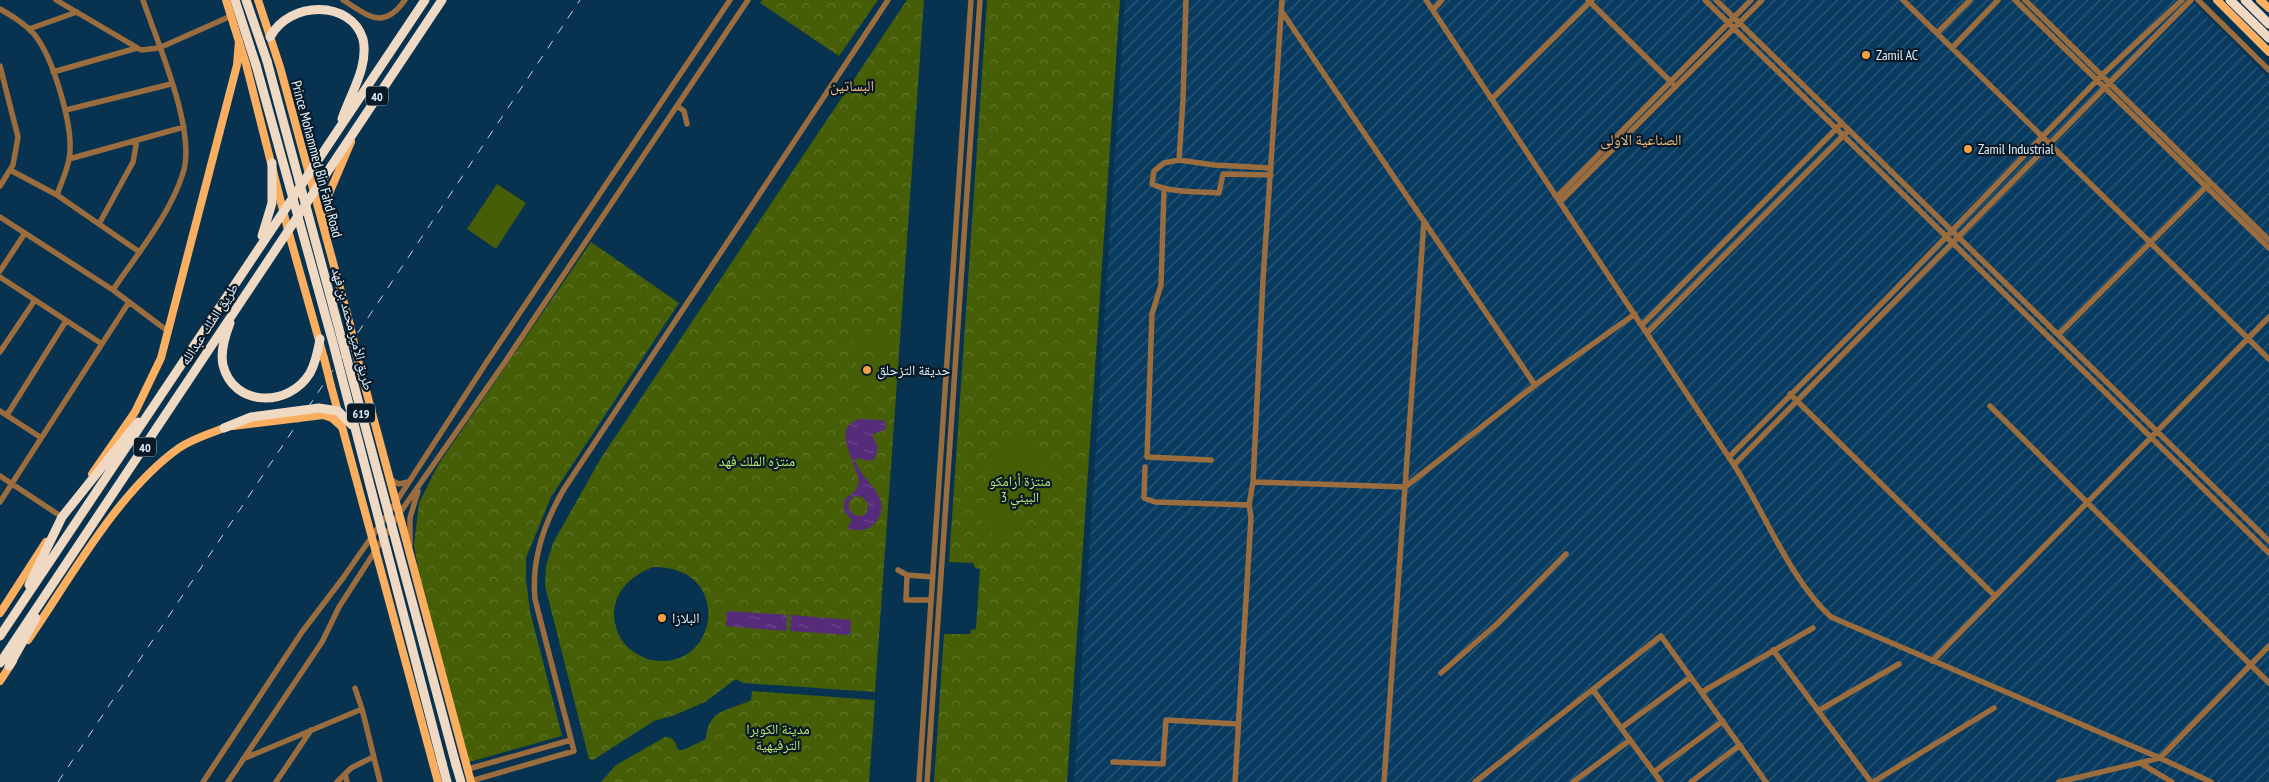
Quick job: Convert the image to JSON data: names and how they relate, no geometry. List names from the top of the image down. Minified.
{"streets":{"highway":["40","طريق الملك عبدالله","طريق الأمير محمد بن فهد","619"],"main road":["Prince Mohammed Bin Fahd Road"]},"crossings":[["Prince Mohammed Bin Fahd Road","طريق الملك عبدالله"]],"districts":["البساتين","الصناعية الاولى"],"parks":["منتزه الملك فهد","منتزة أرامكو البيئي 3","مدينة الكوبرا الترفيهية"],"places":["Zamil AC","Zamil Industrial","حديقة التزحلق","البلازا"]}
